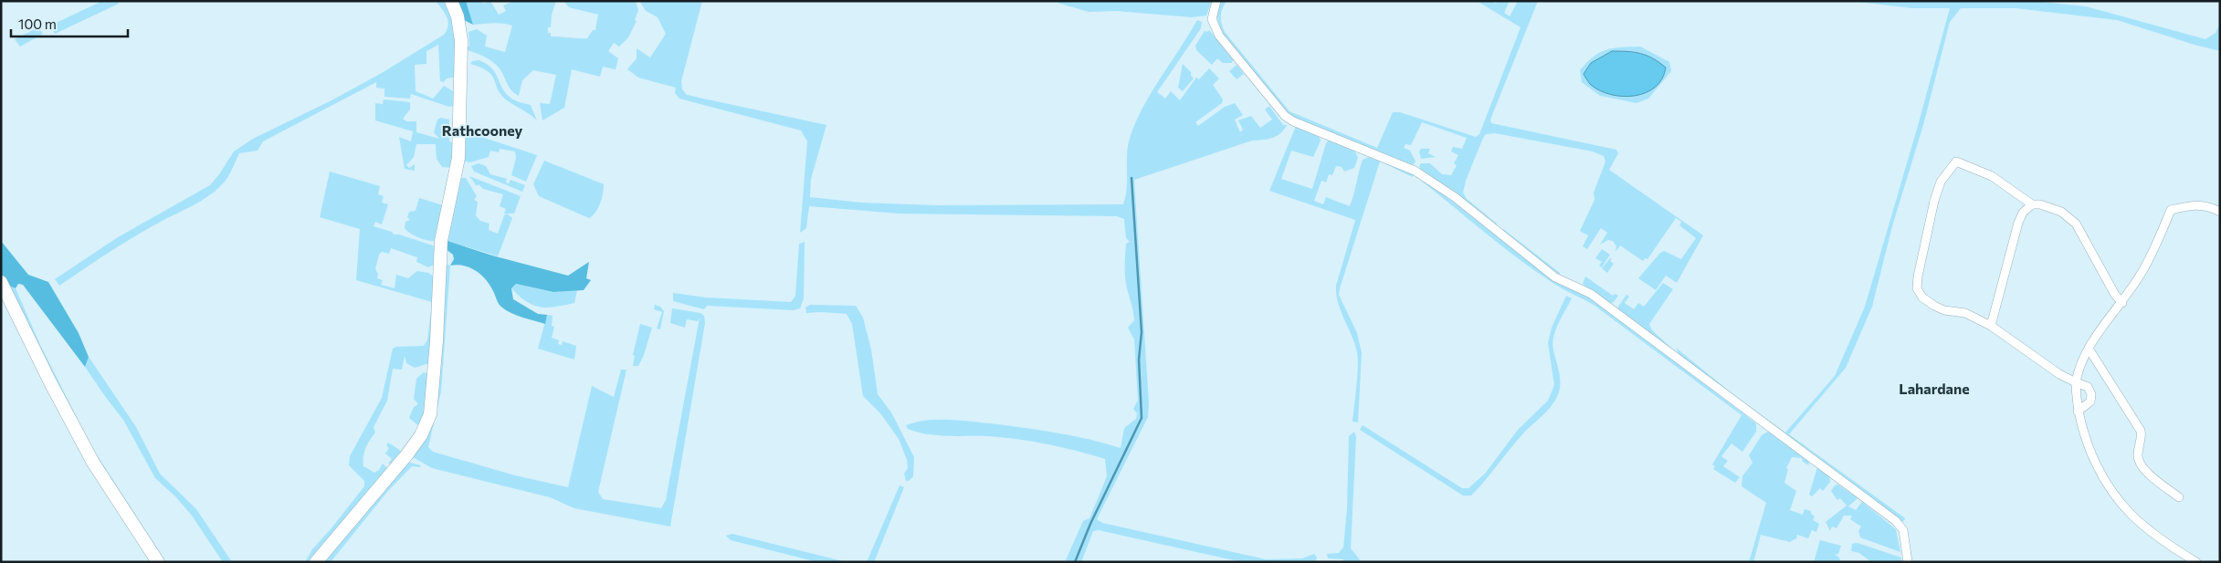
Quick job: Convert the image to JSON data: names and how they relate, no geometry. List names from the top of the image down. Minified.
{"districts":["Rathcooney","Lahardane"],"scale_bar":"100 m"}
